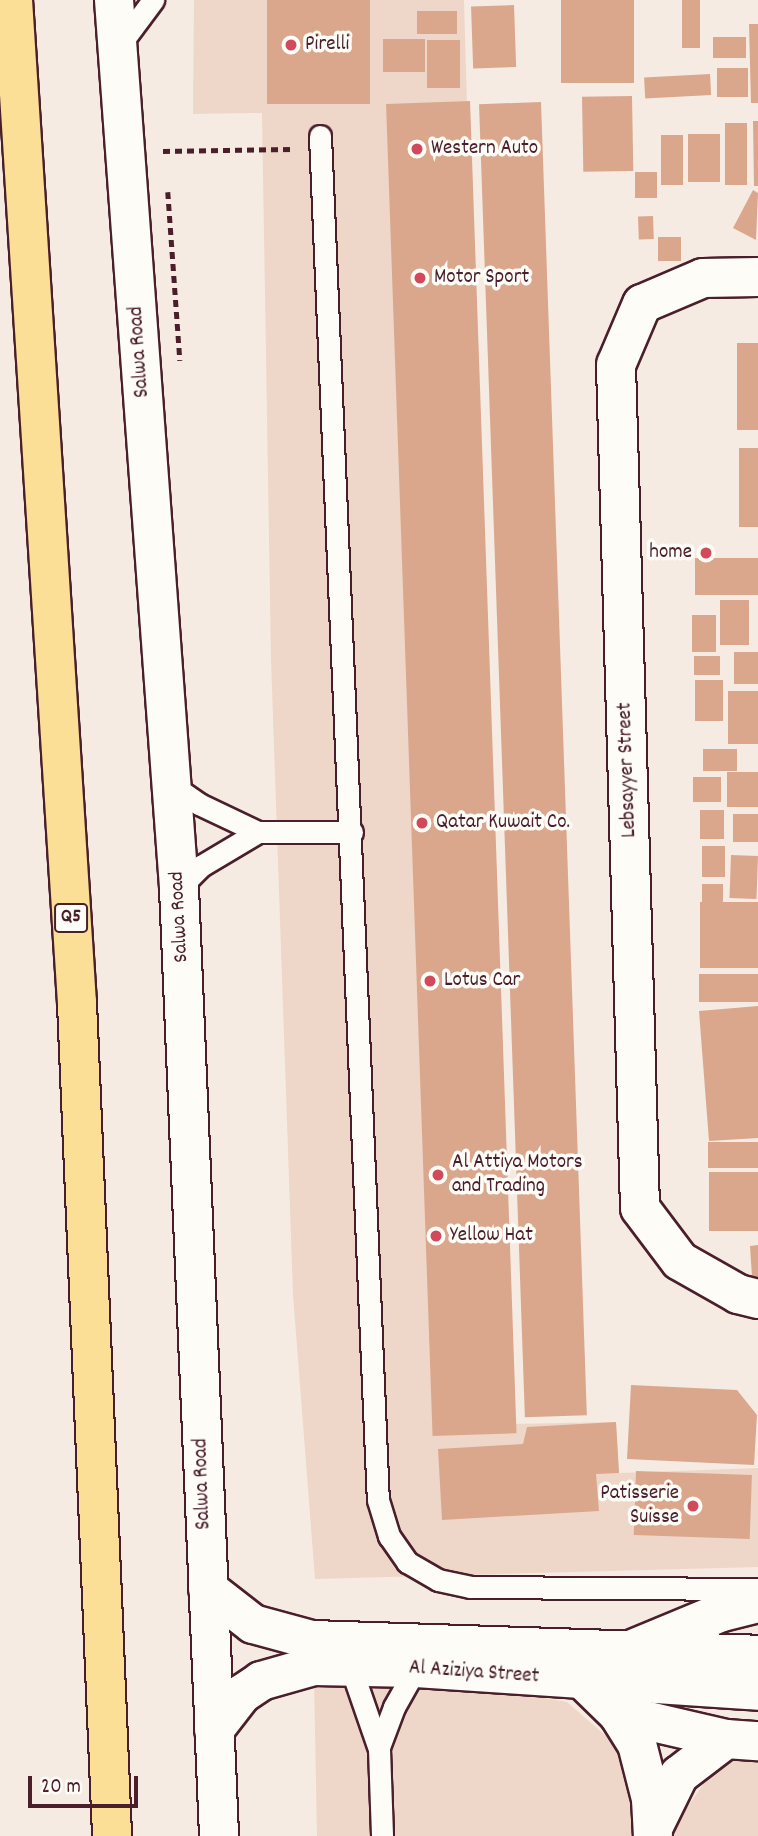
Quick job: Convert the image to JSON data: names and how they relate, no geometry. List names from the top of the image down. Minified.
{"streets":{"highway":["Q5"],"main road":["Salwa Road","Lebsayyer Street","Al Aziziya Street"]},"crossings":[["Salwa Road","Al Aziziya Street"]],"places":["Pirelli","Western Auto","Motor Sport","home","Qatar Kuwait Co.","Lotus Car","Al Attiya Motors and Trading","Yellow Hat","Patisserie Suisse"],"scale_bar":"20 m"}
